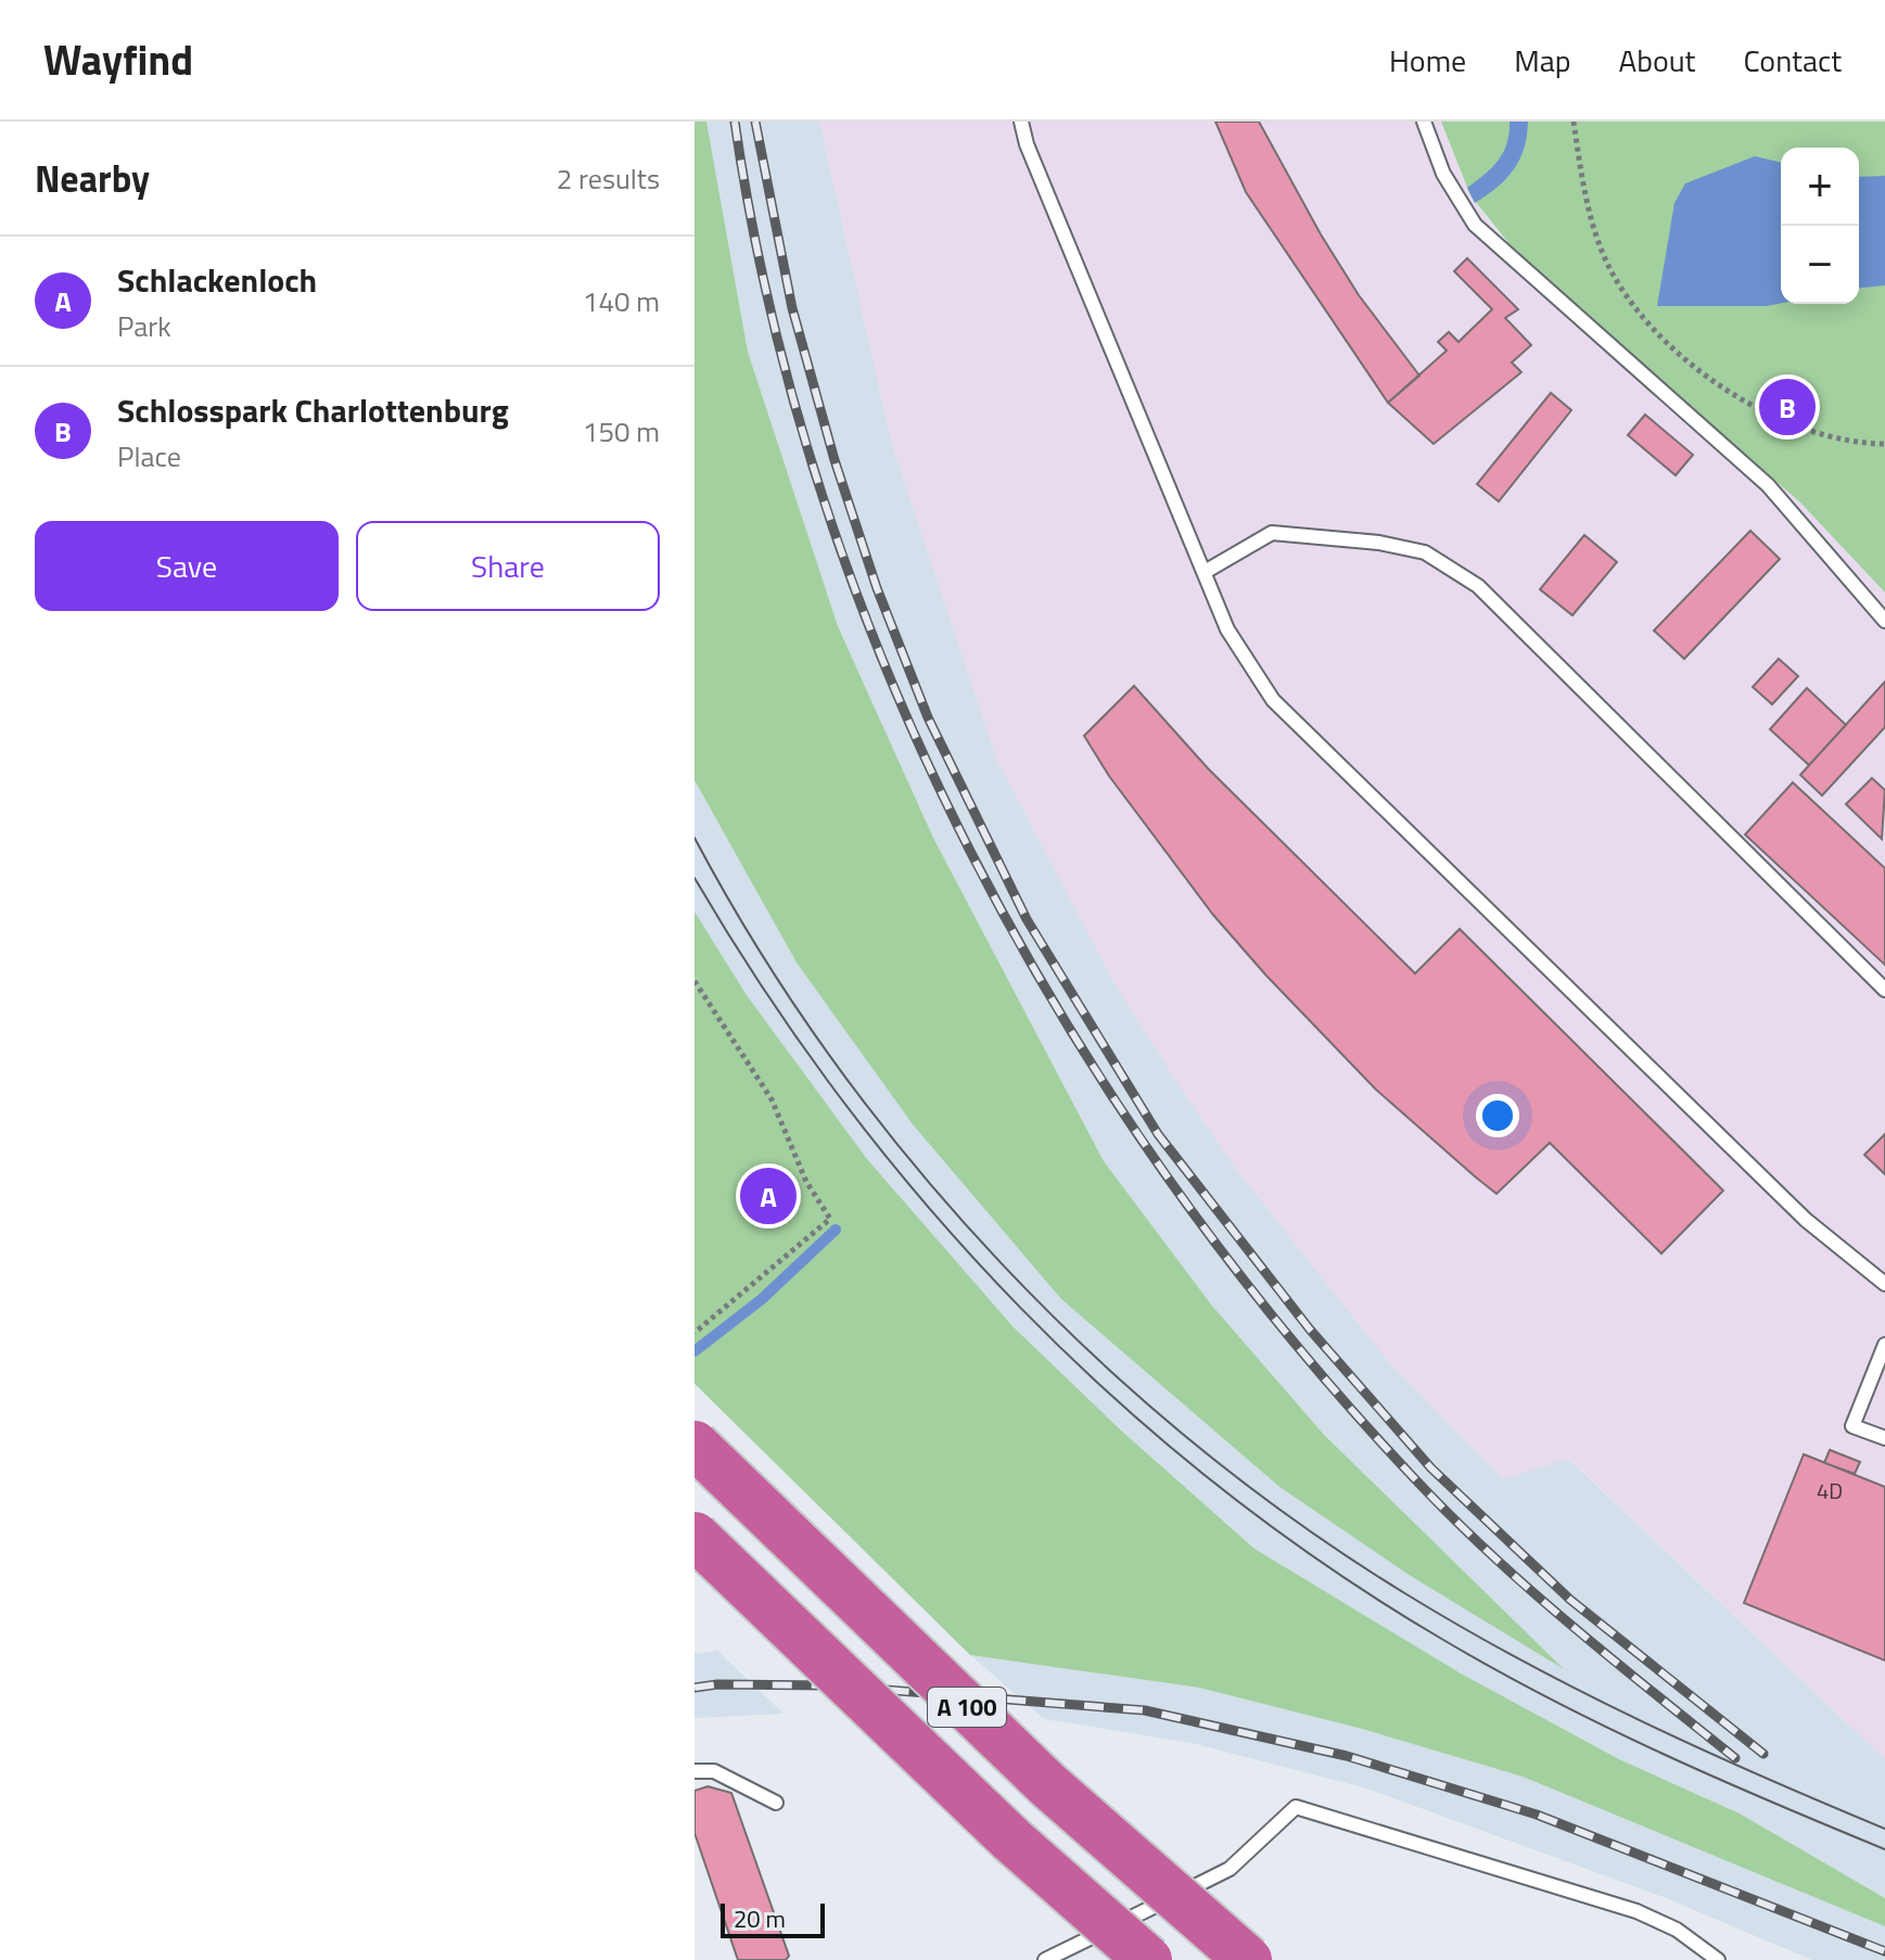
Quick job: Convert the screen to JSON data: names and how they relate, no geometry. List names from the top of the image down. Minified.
{"streets":{"highway":["A 100"]},"house_numbers":["4D"],"scale_bar":"20 m","page":{"header":"Wayfind","nav":["Home","Map","About","Contact"],"heading":["Nearby","2 results"],"map_buttons":["+","−"],"list":[{"mark":"A","name":"Schlackenloch","note":"Park","value":"140 m"},{"mark":"B","name":"Schlosspark Charlottenburg","note":"Place","value":"150 m"}],"pins":["B","A"],"buttons":["Save","Share"],"scale":"20 m"}}
